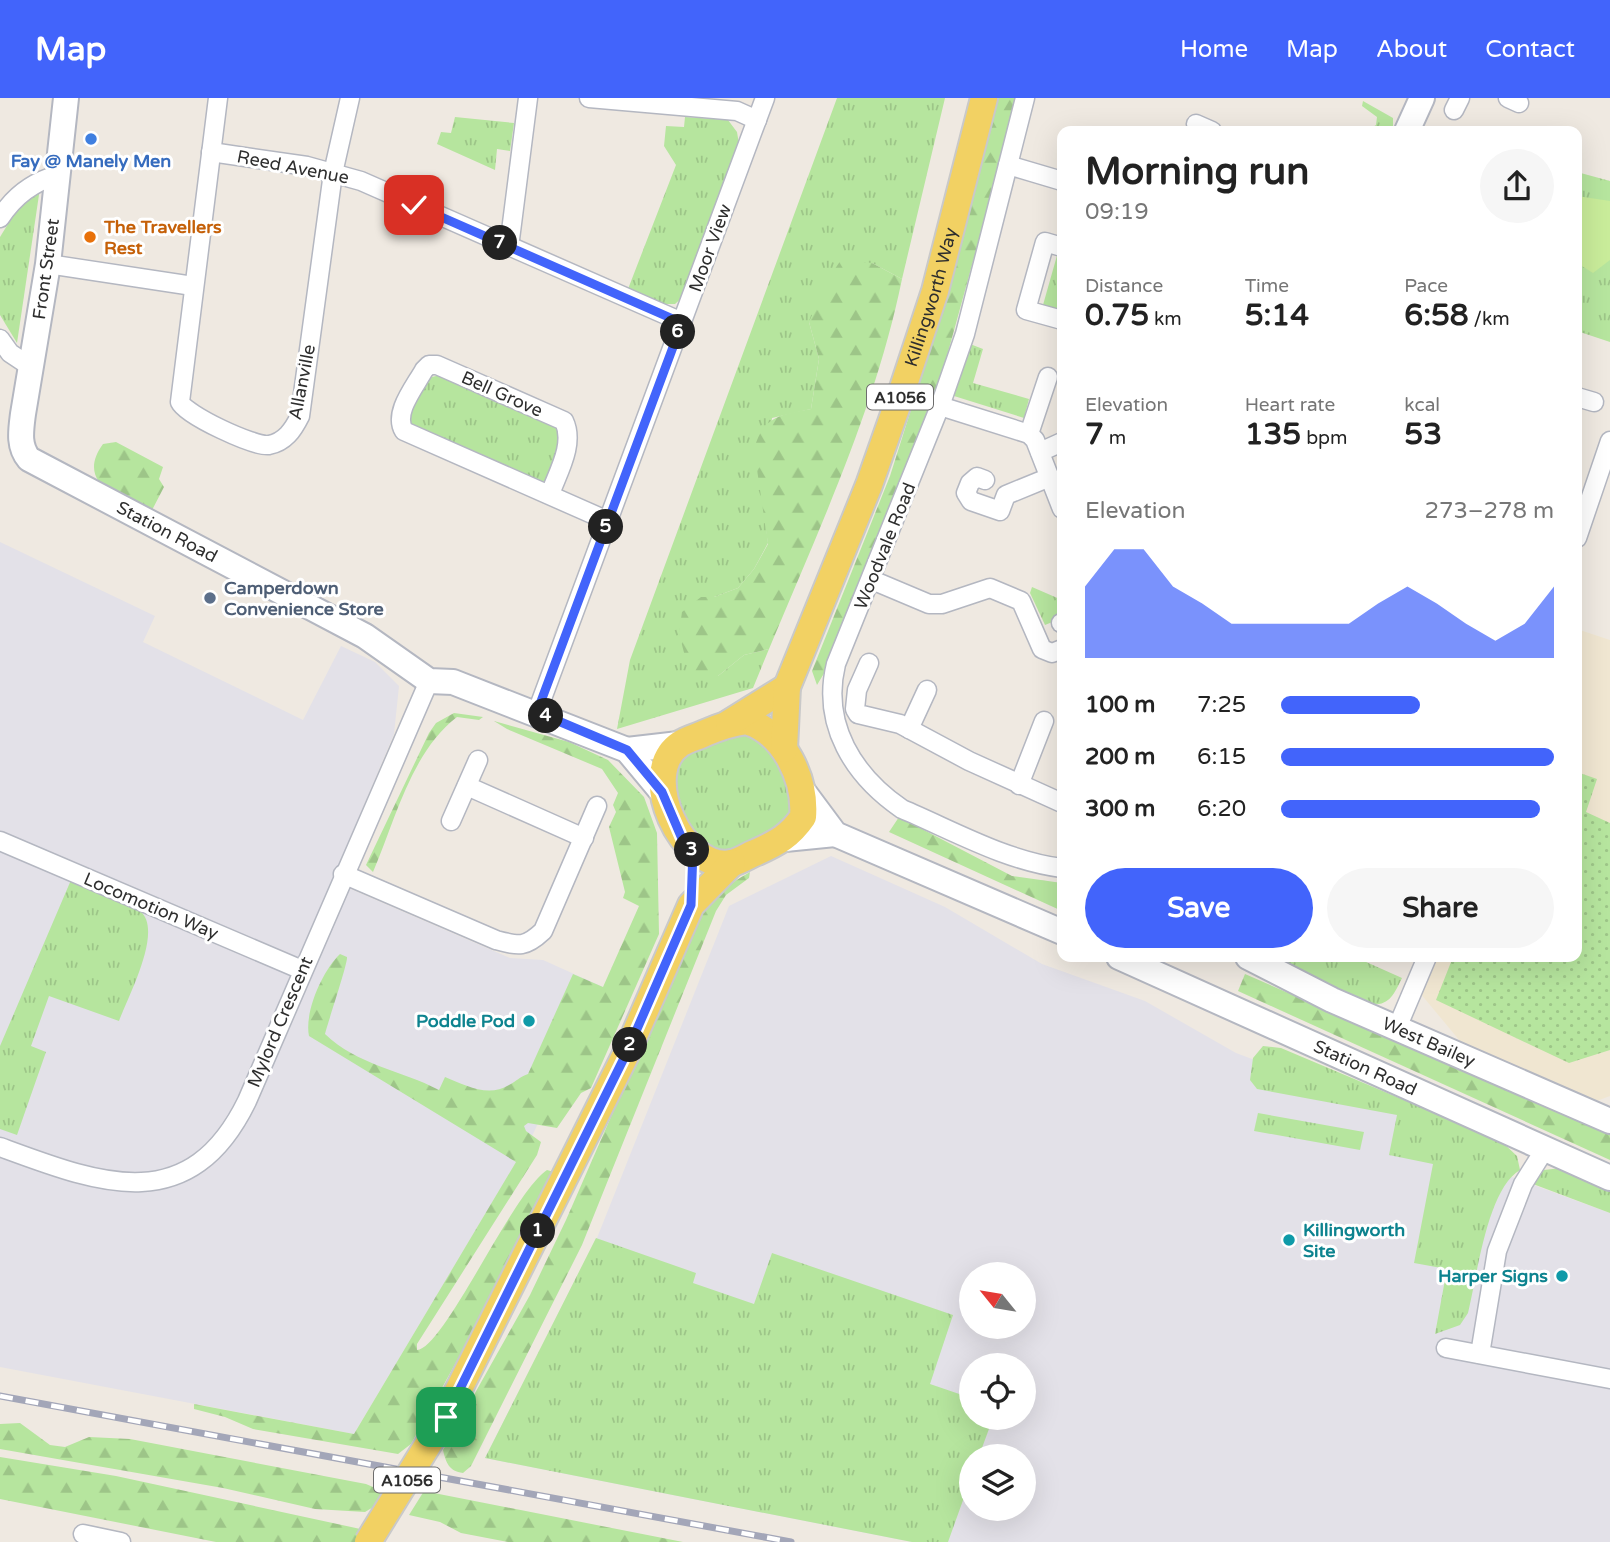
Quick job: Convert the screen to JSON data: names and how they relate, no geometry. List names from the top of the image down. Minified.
{"streets":{"main road":["Front Street","Killingworth Way","A1056","Station Road","West Bailey"],"street":["Reed Avenue","Moor View","Allanville","Bell Grove","Woodvale Road","Locomotion Way","Mylord Crescent"]},"crossings":[["Reed Avenue","Moor View"],["Reed Avenue","Allanville"],["Moor View","Station Road"],["Front Street","Station Road"],["Killingworth Way","A1056"],["Killingworth Way","Station Road"],["A1056","Station Road"],["Station Road","Mylord Crescent"],["Locomotion Way","Mylord Crescent"]],"places":["Fay @ Manely Men","The Travellers Rest","Camperdown Convenience Store","Poddle Pod","Killingworth Site","Harper Signs"],"north":"top left","page":{"header":"Map","nav":["Home","Map","About","Contact"],"heading":["Morning run","09:19"],"pins":["7","6","5","4","3","2","1"],"stats":[["Distance","0.75 km"],["Time","5:14"],["Pace","6:58 /km"],["Elevation","7 m"],["Heart rate","135 bpm"],["kcal","53"]],"chart":["Elevation","273–278 m"],"list":[{"name":"100 m","note":"7:25"},{"name":"200 m","note":"6:15"},{"name":"300 m","note":"6:20"}],"buttons":["Save","Share"]}}
